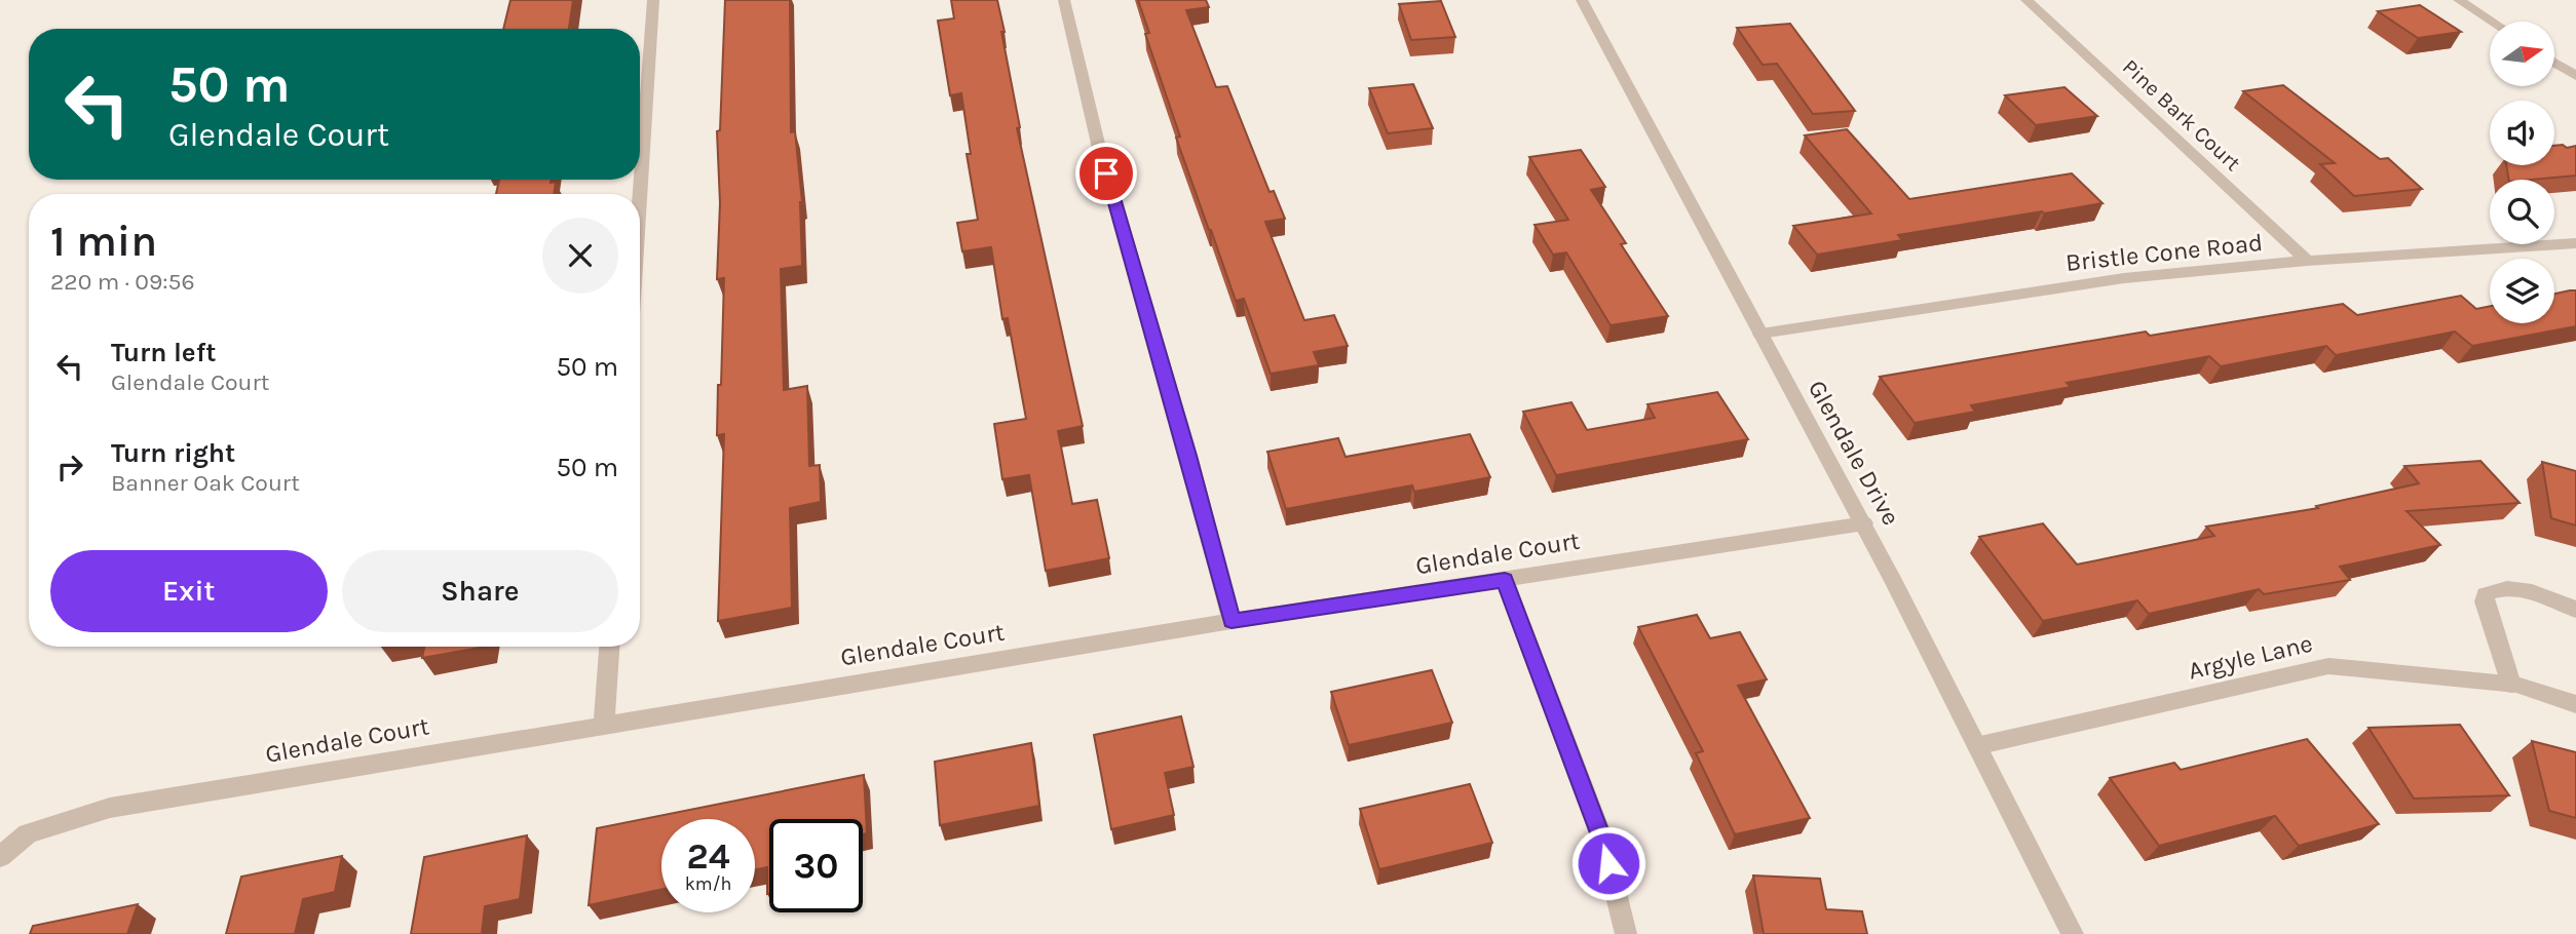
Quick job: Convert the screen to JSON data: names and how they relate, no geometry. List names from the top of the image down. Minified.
{"streets":{"street":["Pine Bark Court","Bristle Cone Road","Glendale Drive","Glendale Court","Argyle Lane"]},"crossings":[["Pine Bark Court","Bristle Cone Road"],["Bristle Cone Road","Glendale Drive"],["Glendale Drive","Glendale Court"],["Glendale Drive","Argyle Lane"]],"north":"right","page":{"turn":["50 m","Glendale Court"],"heading":["1 min","220 m · 09:56"],"list":[{"name":"Turn left","note":"Glendale Court","value":"50 m"},{"name":"Turn right","note":"Banner Oak Court","value":"50 m"}],"buttons":["Exit","Share"],"speed":"24 km/h","limit":"30"}}
